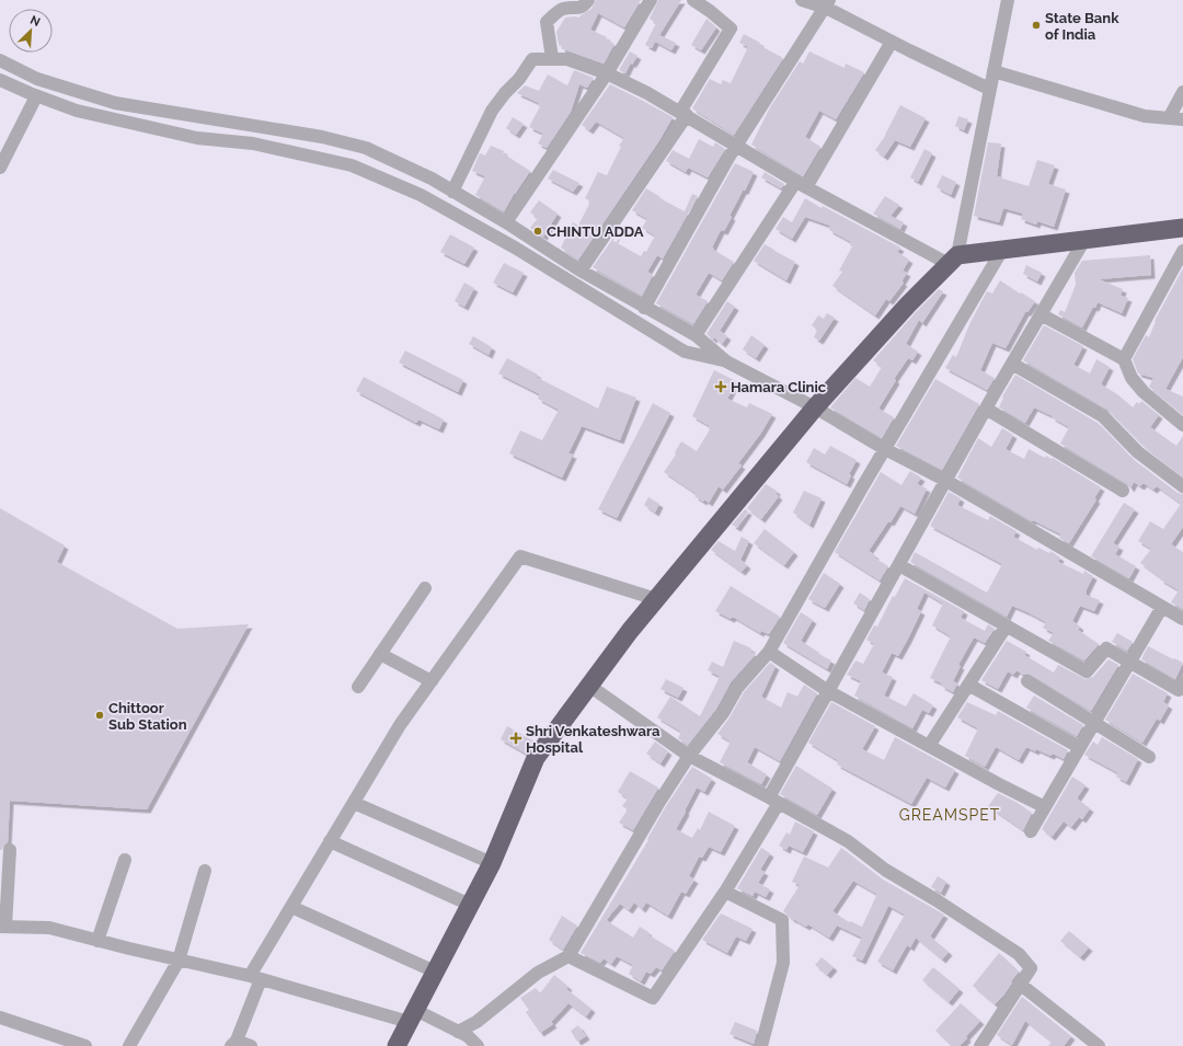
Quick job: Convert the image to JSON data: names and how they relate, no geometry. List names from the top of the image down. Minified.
{"districts":["GREAMSPET"],"places":{"other":["State Bank of India","CHINTU ADDA","Chittoor Sub Station"],"health":["Hamara Clinic","Shri Venkateshwara Hospital"]},"north":"top right"}
